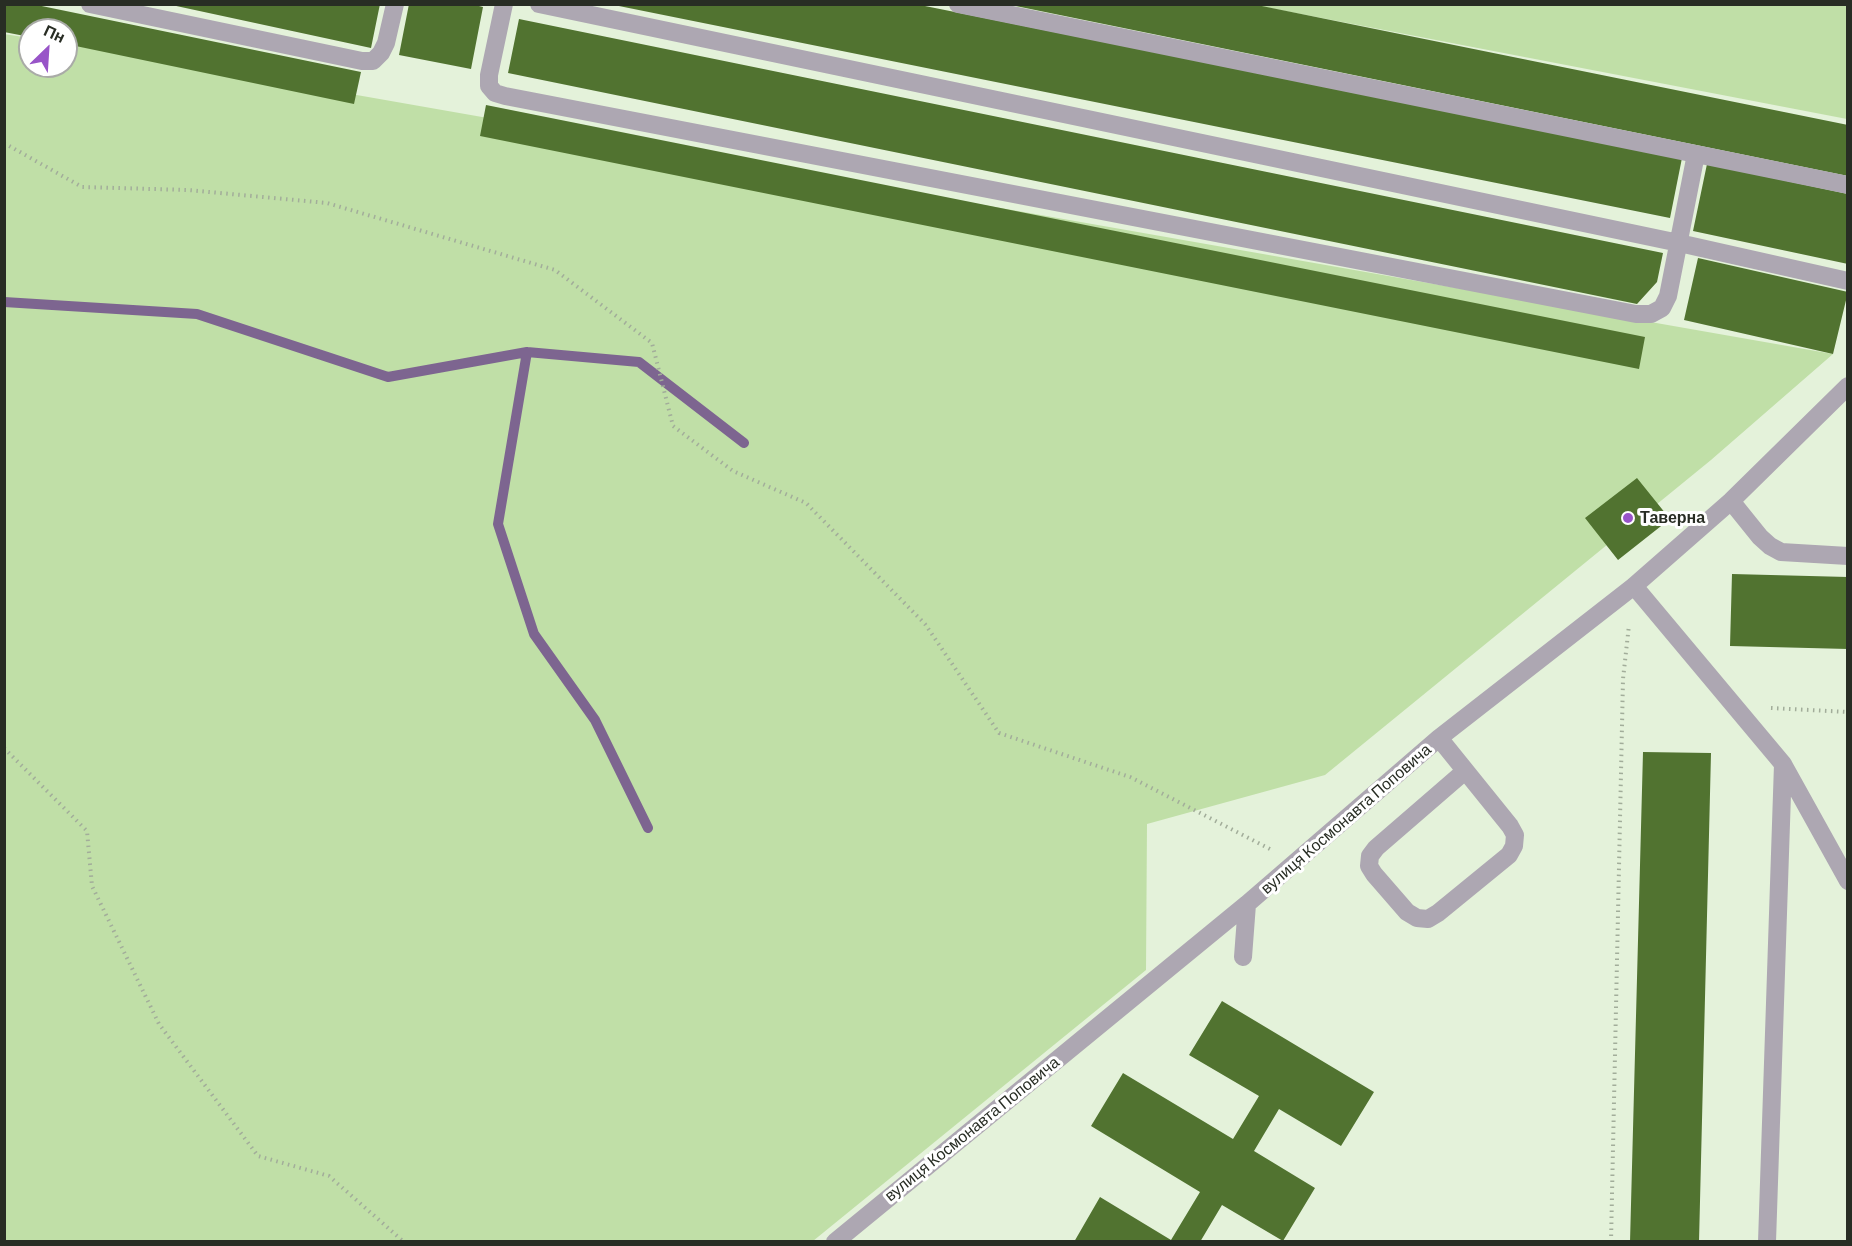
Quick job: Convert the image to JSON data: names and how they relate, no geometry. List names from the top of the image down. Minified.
{"streets":{"street":["вулиця Космонавта Поповича"]},"places":["Таверна"],"north":"top right"}
